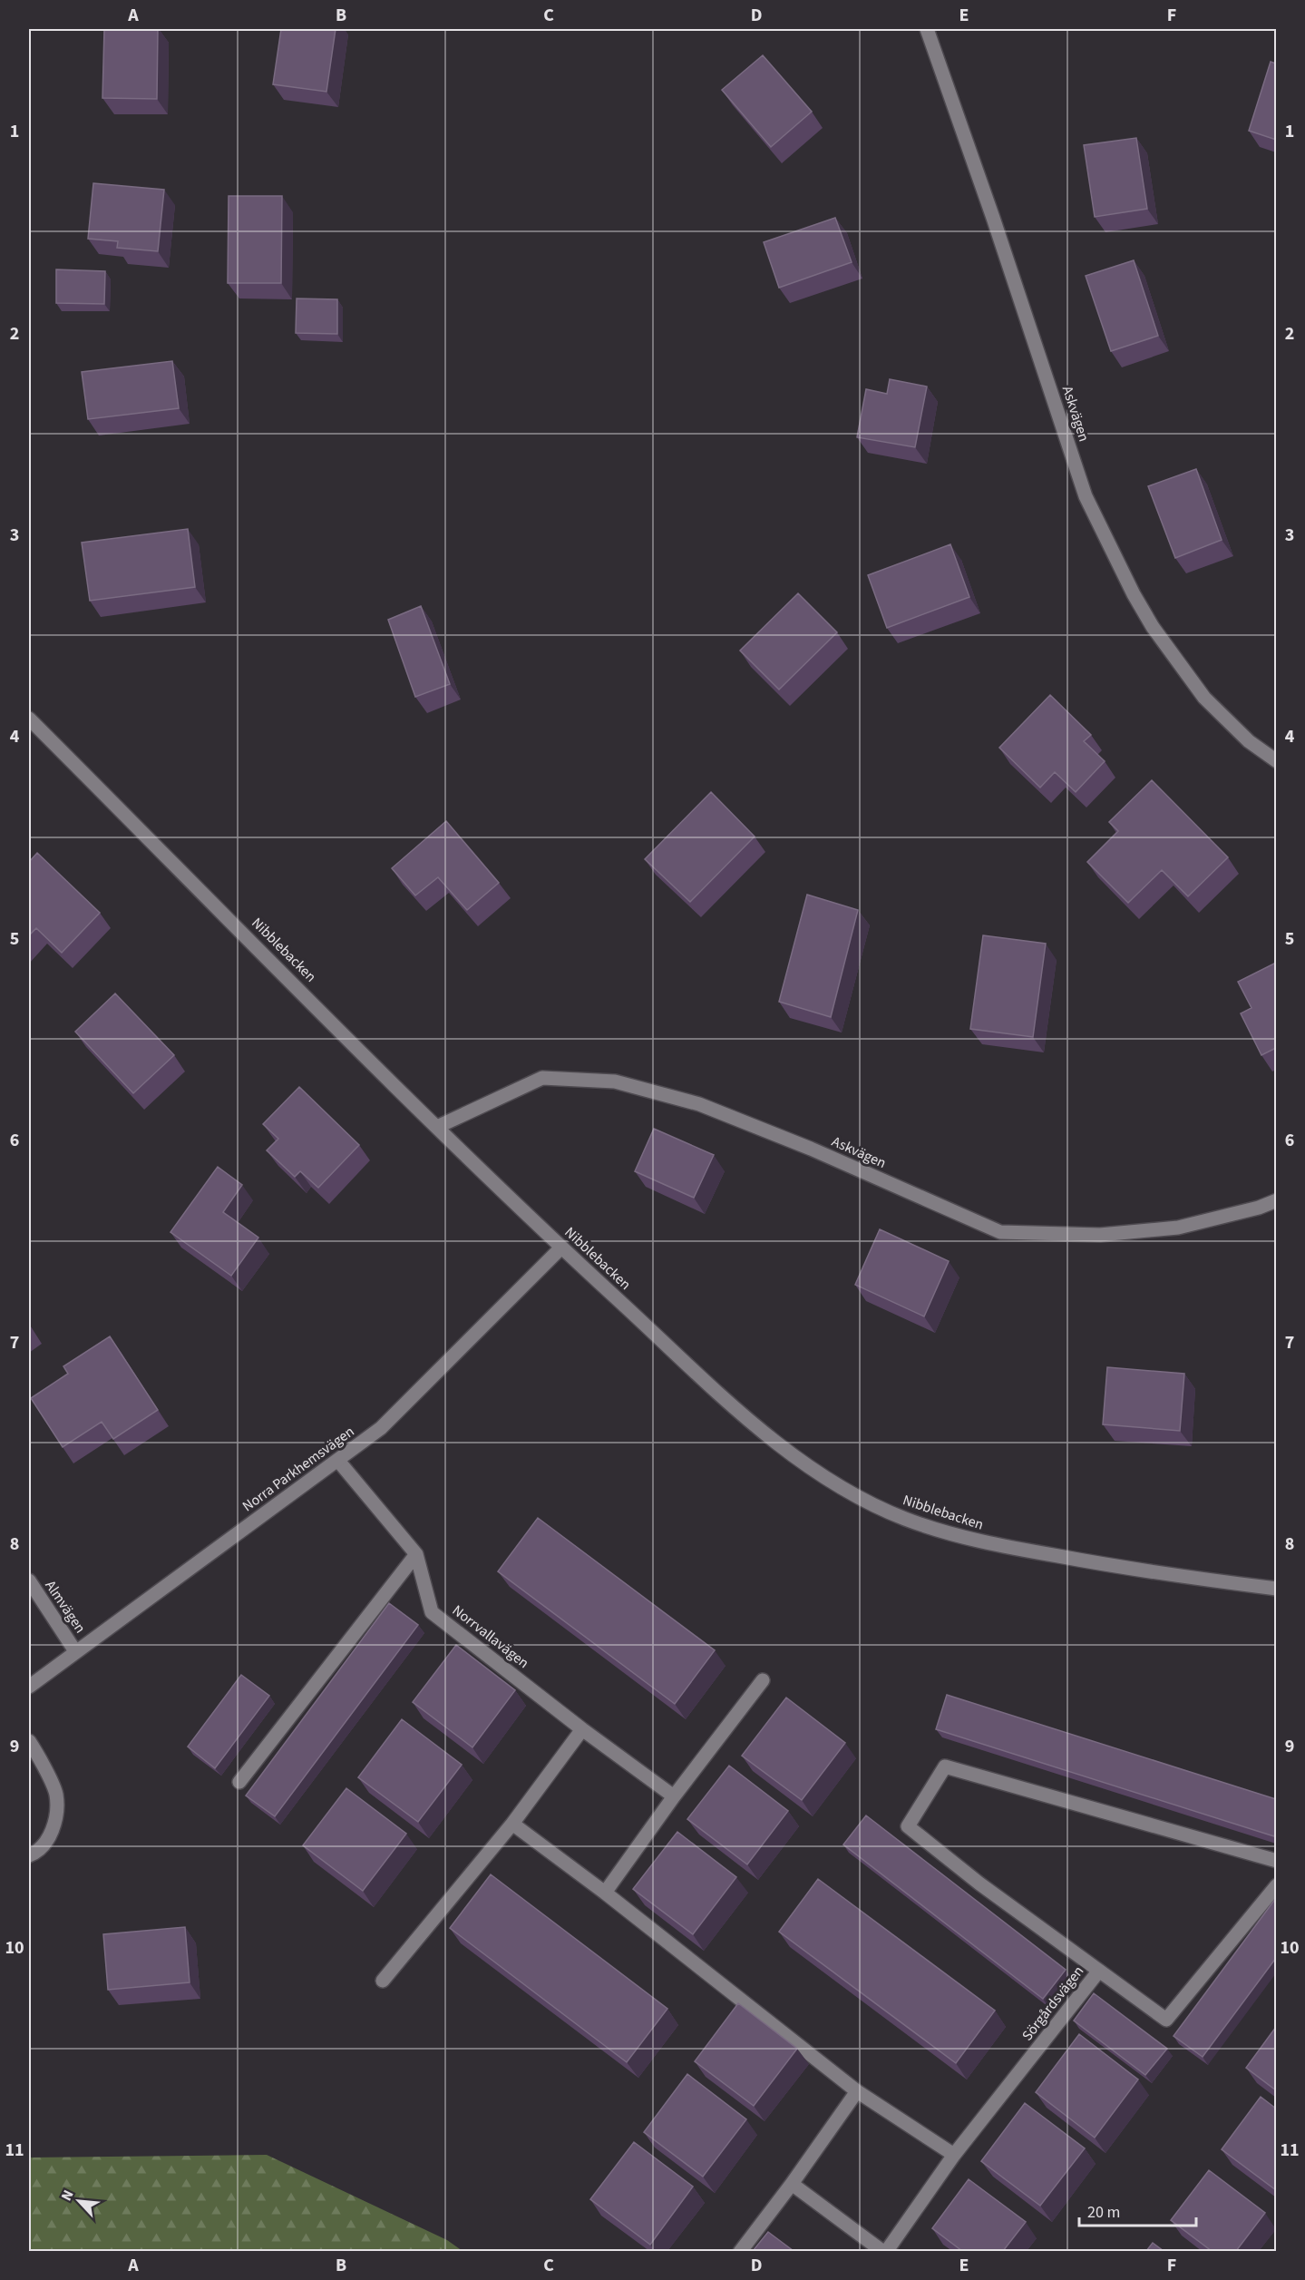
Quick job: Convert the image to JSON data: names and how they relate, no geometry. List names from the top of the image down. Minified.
{"streets":{"street":["Askvägen","Nibblebacken","Norra Parkhemsvägen","Almvägen","Norrvallavägen","Sörgårdsvägen"]},"crossings":[["Askvägen","Nibblebacken"],["Nibblebacken","Norra Parkhemsvägen"],["Norra Parkhemsvägen","Almvägen"],["Norra Parkhemsvägen","Norrvallavägen"]],"scale_bar":"20 m","north":"top left","grid":{"columns":["A","B","C","D","E","F"],"rows":["1","2","3","4","5","6","7","8","9","10","11"]}}
